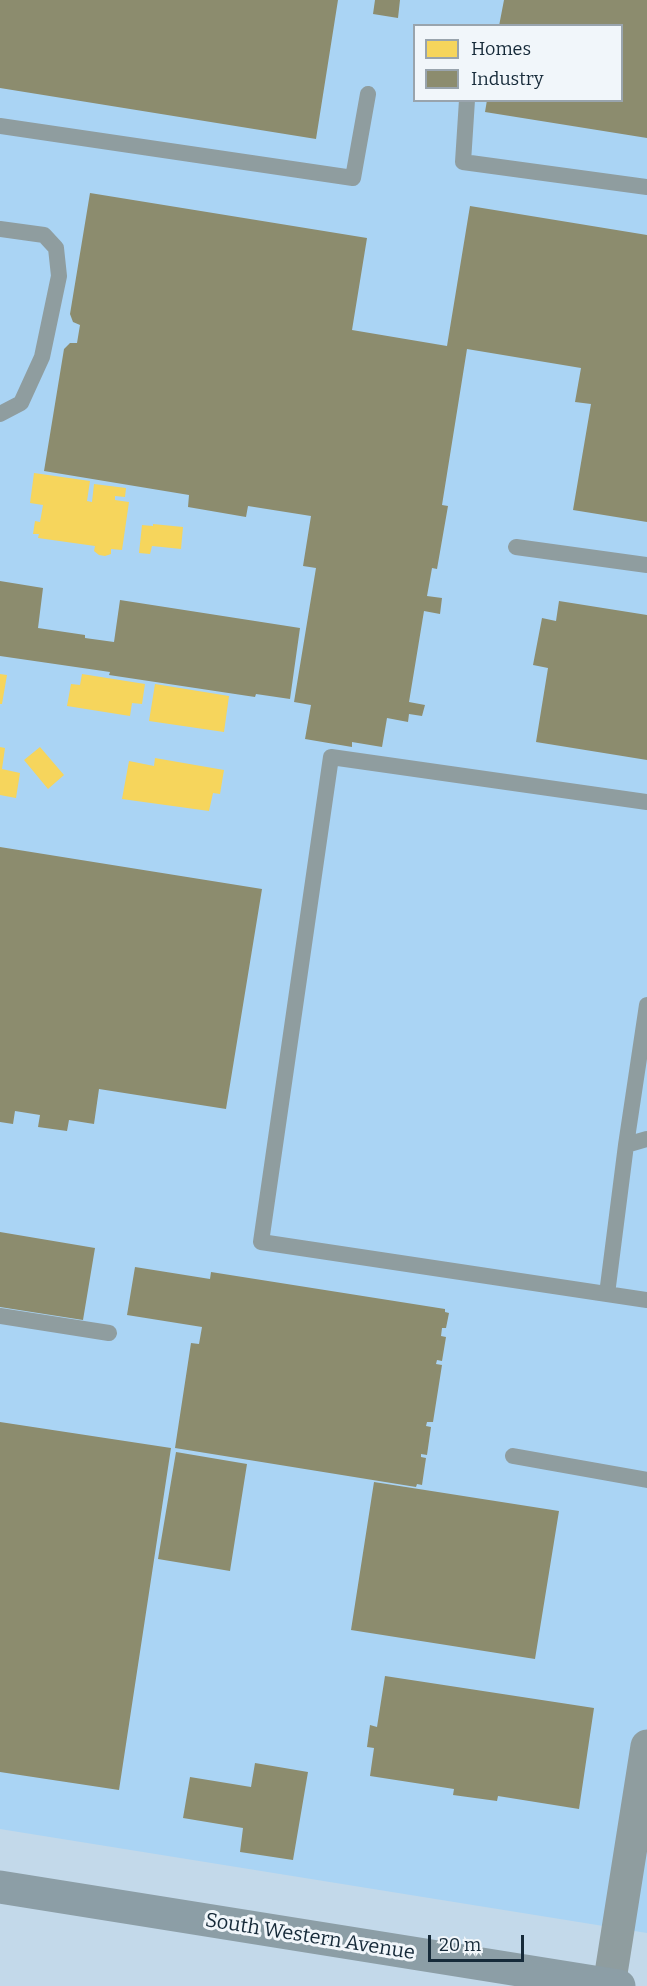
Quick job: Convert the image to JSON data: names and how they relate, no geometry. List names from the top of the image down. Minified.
{"streets":{"main road":["South Western Avenue"]},"legend":["Homes","Industry"],"scale_bar":"20 m"}
